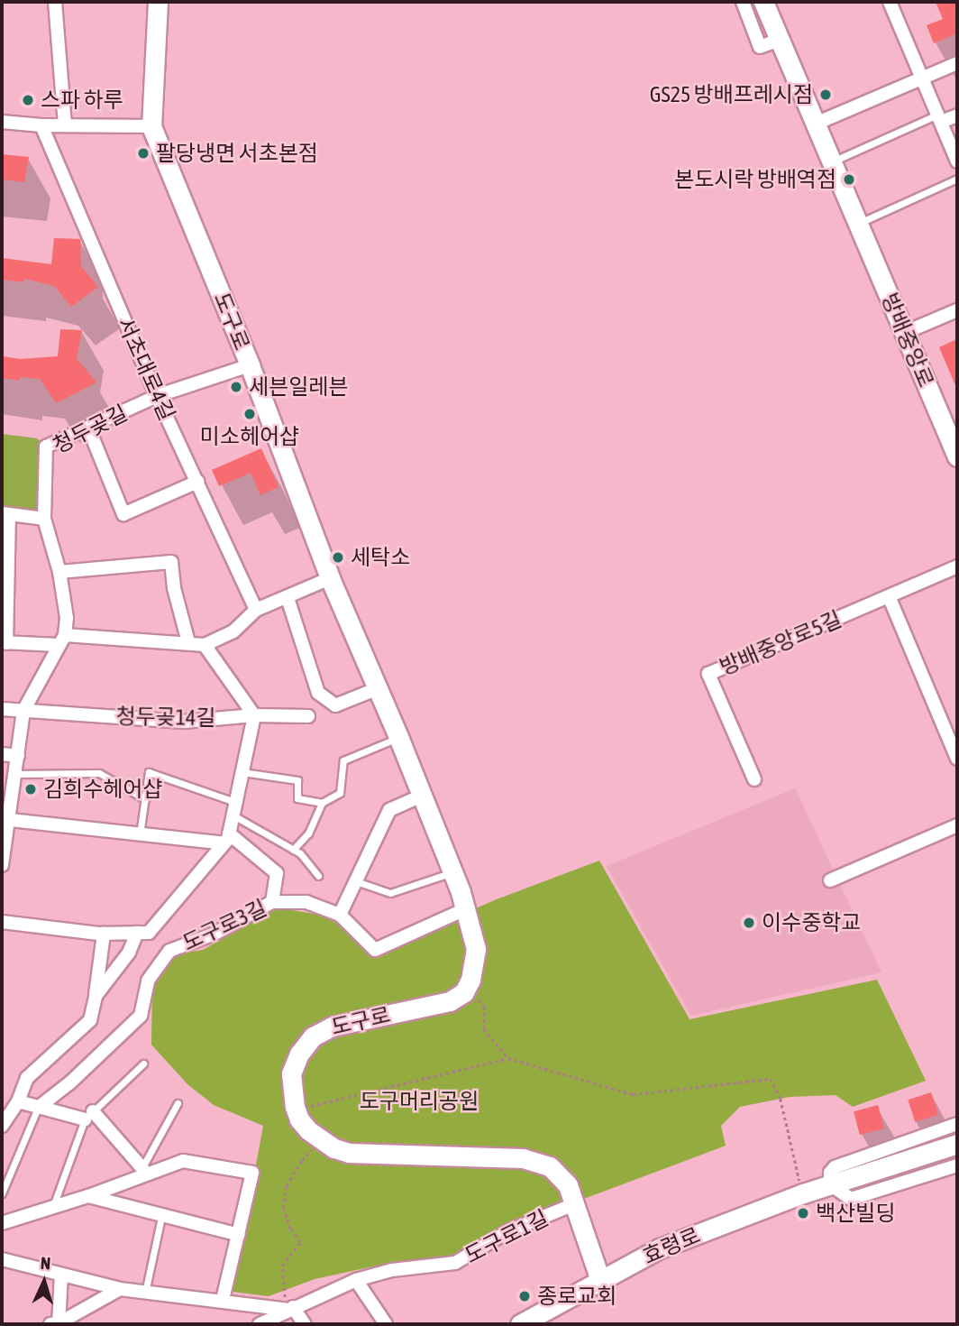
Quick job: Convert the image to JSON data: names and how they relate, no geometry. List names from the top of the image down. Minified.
{"streets":{"street":["도구로","방배중앙로","서초대로4길","청두곶길","방배중앙로5길","청두곶14길","도구로3길","도구로1길","효령로"]},"crossings":[["도구로","청두곶길"],["도구로","도구로3길"],["도구로","도구로1길"],["도구로","효령로"],["서초대로4길","청두곶길"],["청두곶길","청두곶14길"]],"parks":["도구머리공원"],"places":["GS25 방배프레시점","스파 하루","팔당냉면 서초본점","본도시락 방배역점","세븐일레븐","미소헤어샵","세탁소","김희수헤어샵","이수중학교","백산빌딩","종로교회"],"north":"top"}
